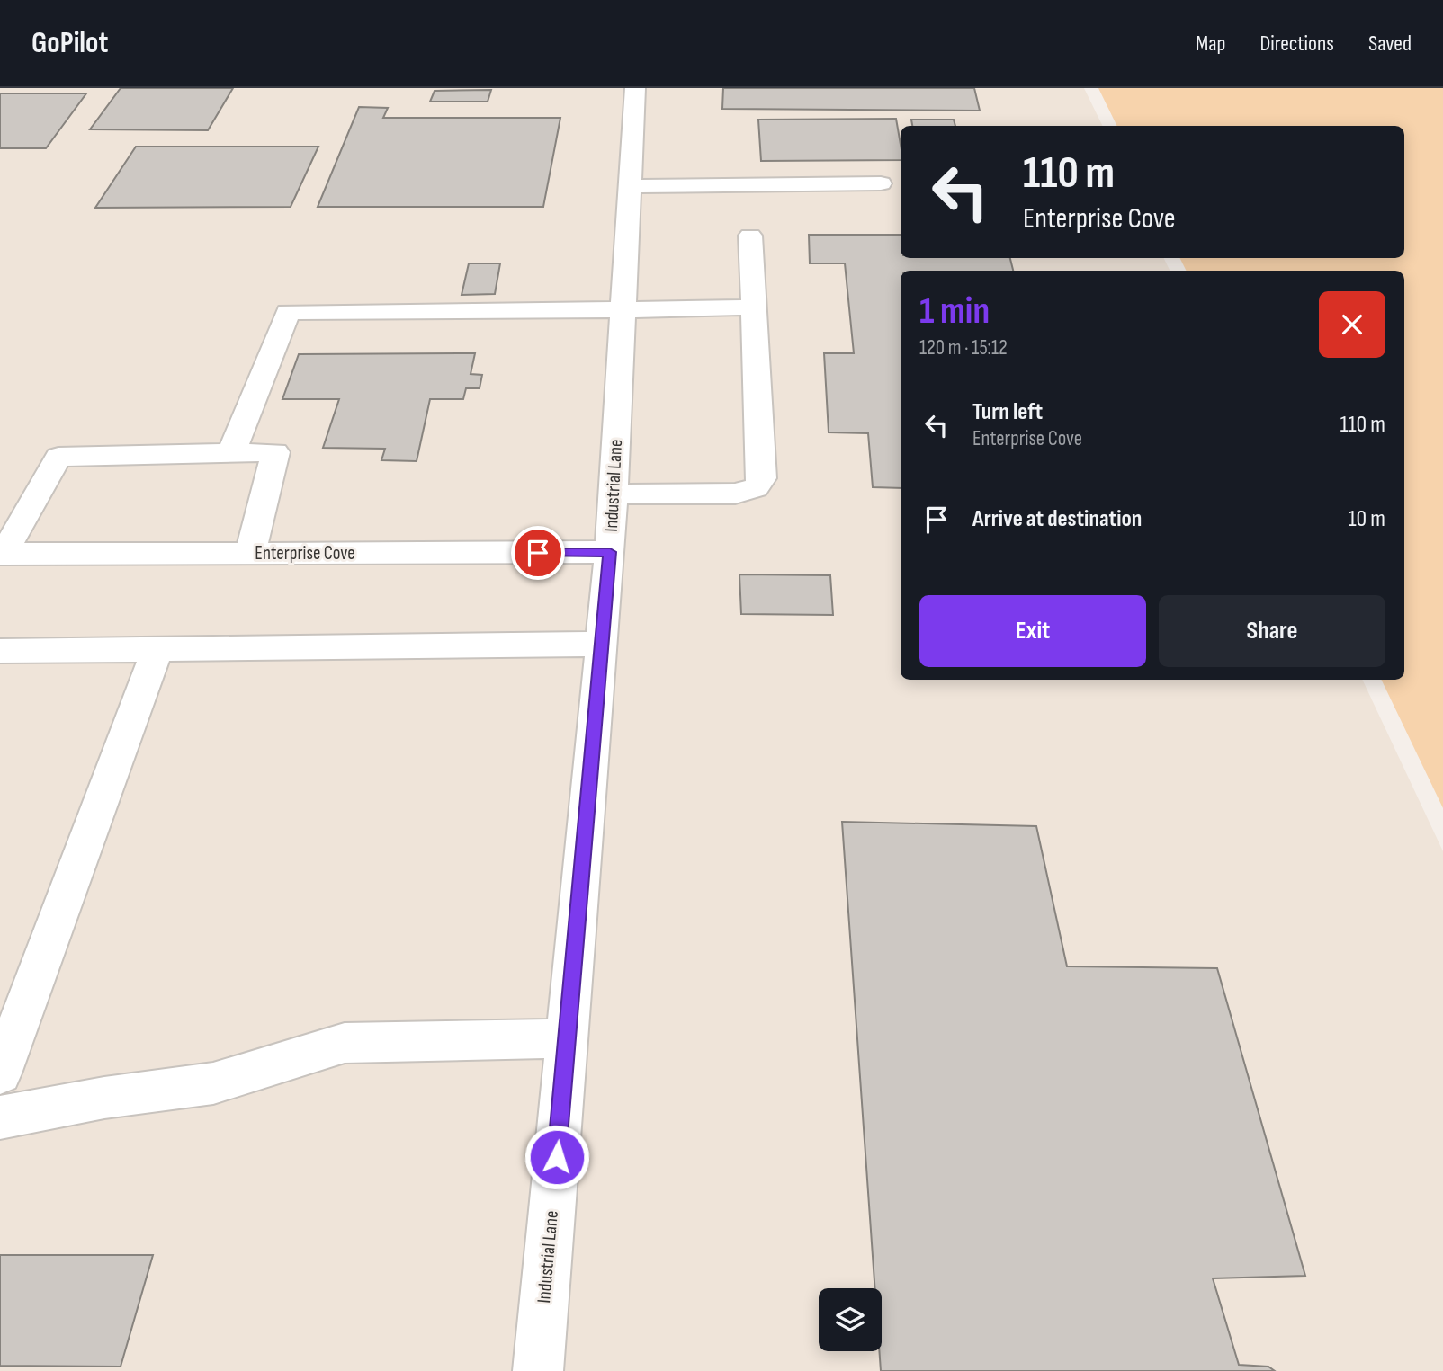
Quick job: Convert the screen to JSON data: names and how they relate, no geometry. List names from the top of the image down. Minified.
{"streets":{"street":["Industrial Lane","Enterprise Cove"]},"crossings":[["Industrial Lane","Enterprise Cove"]],"page":{"header":"GoPilot","nav":["Map","Directions","Saved"],"turn":["110 m","Enterprise Cove"],"heading":["1 min","120 m · 15:12"],"list":[{"name":"Turn left","note":"Enterprise Cove","value":"110 m"},{"name":"Arrive at destination","value":"10 m"}],"buttons":["Exit","Share"]}}
